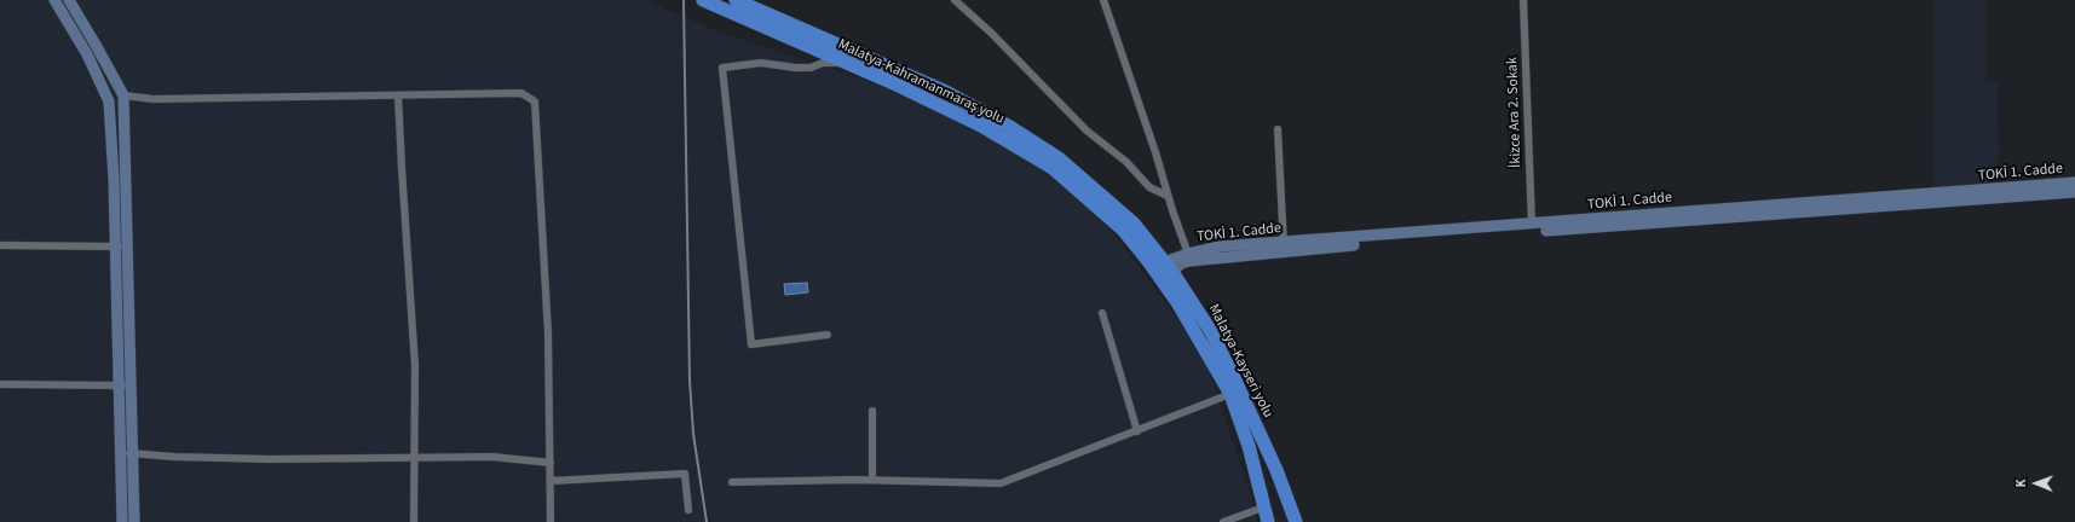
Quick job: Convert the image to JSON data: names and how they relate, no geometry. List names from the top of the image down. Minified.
{"streets":{"highway":["Malatya-Kahramanmaraş yolu","Malatya-Kayseri yolu"],"main road":["TOKİ 1. Cadde"],"street":["İkizce Ara 2. Sokak"]},"crossings":[["İkizce Ara 2. Sokak","TOKİ 1. Cadde"],["TOKİ 1. Cadde","Malatya-Kayseri yolu"]],"north":"left"}
